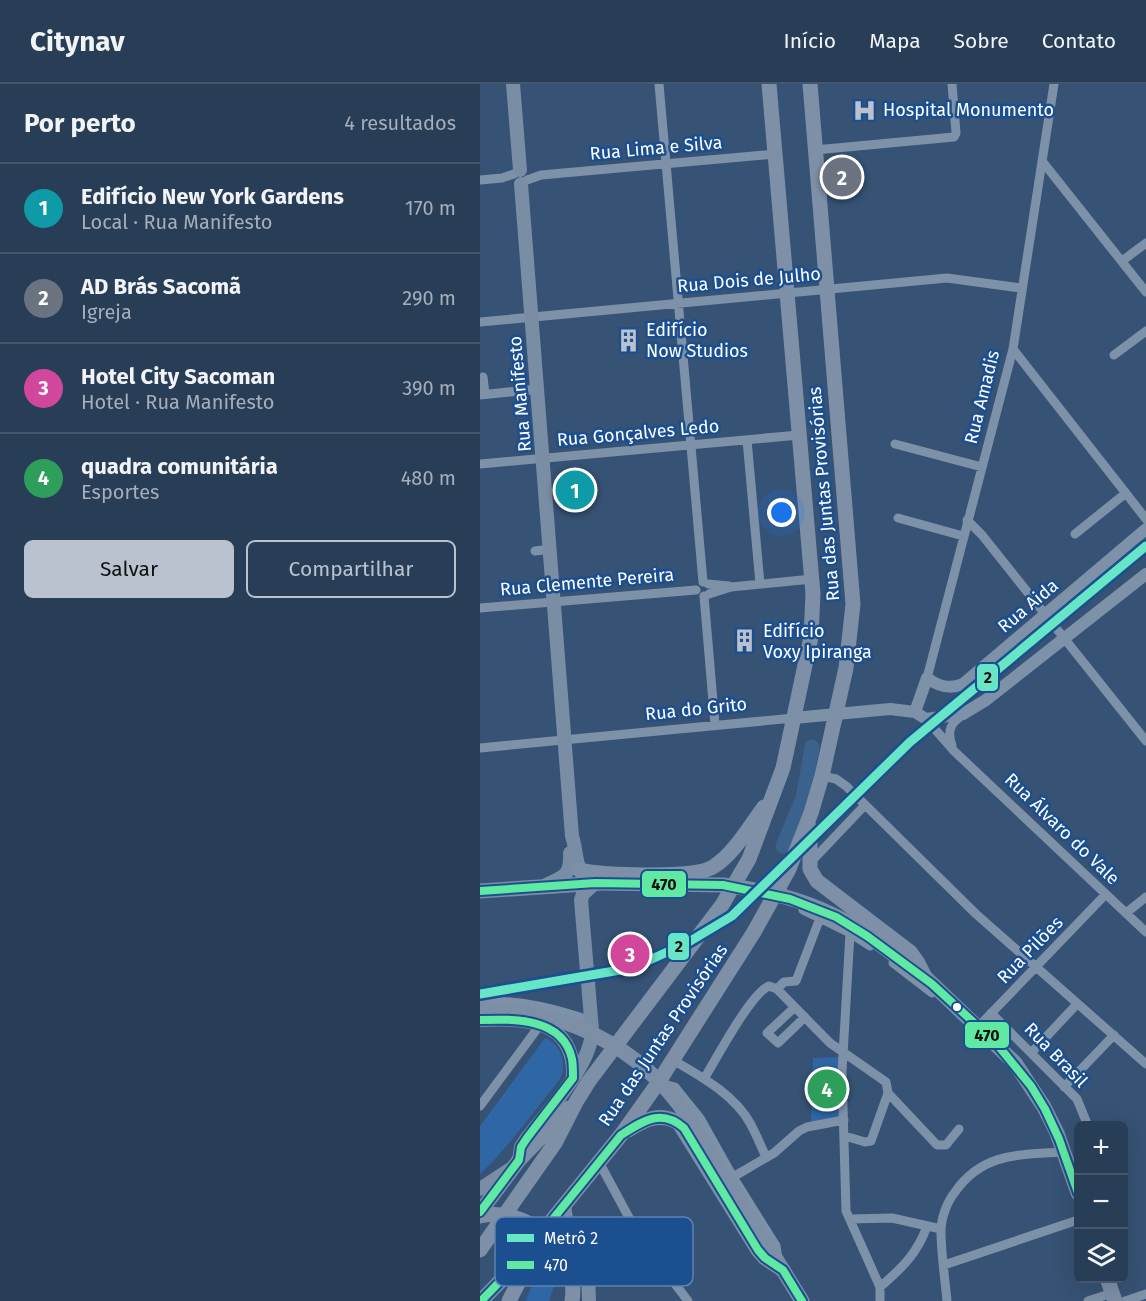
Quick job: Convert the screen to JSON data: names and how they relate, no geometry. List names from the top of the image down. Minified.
{"streets":{"highway":["Rua das Juntas Provisórias"],"main road":["Rua Manifesto"],"street":["Rua Lima e Silva","Rua Dois de Julho","Rua Amadis","Rua Gonçalves Ledo","Rua Clemente Pereira","Rua Aida","Rua do Grito","Rua Álvaro do Vale","Rua Pilões","Rua Brasil"]},"crossings":[["Rua Lima e Silva","Rua Manifesto"],["Rua Lima e Silva","Rua das Juntas Provisórias"],["Rua Dois de Julho","Rua Manifesto"],["Rua Dois de Julho","Rua Amadis"],["Rua Dois de Julho","Rua das Juntas Provisórias"],["Rua Manifesto","Rua Gonçalves Ledo"],["Rua Manifesto","Rua Clemente Pereira"],["Rua Manifesto","Rua do Grito"],["Rua Amadis","Rua Aida"],["Rua Amadis","Rua do Grito"],["Rua Amadis","Rua Álvaro do Vale"],["Rua Gonçalves Ledo","Rua das Juntas Provisórias"],["Rua das Juntas Provisórias","Rua Clemente Pereira"],["Rua das Juntas Provisórias","Rua do Grito"],["Rua do Grito","Rua Álvaro do Vale"],["Rua Álvaro do Vale","Rua Pilões"],["Rua Pilões","Rua Brasil"]],"places":{"hospital":["Hospital Monumento"],"building":["Edifício Now Studios","Edifício Voxy Ipiranga"]},"lines":["metro line 2","transit line 470"],"legend":["Metrô 2","470"],"page":{"header":"Citynav","nav":["Início","Mapa","Sobre","Contato"],"heading":["Por perto","4 resultados"],"pins":["2","1","3","4"],"list":[{"mark":"1","name":"Edifício New York Gardens","note":"Local · Rua Manifesto","value":"170 m"},{"mark":"2","name":"AD Brás Sacomã","note":"Igreja","value":"290 m"},{"mark":"3","name":"Hotel City Sacoman","note":"Hotel · Rua Manifesto","value":"390 m"},{"mark":"4","name":"quadra comunitária","note":"Esportes","value":"480 m"}],"buttons":["Salvar","Compartilhar"],"map_buttons":["+","−"]}}
